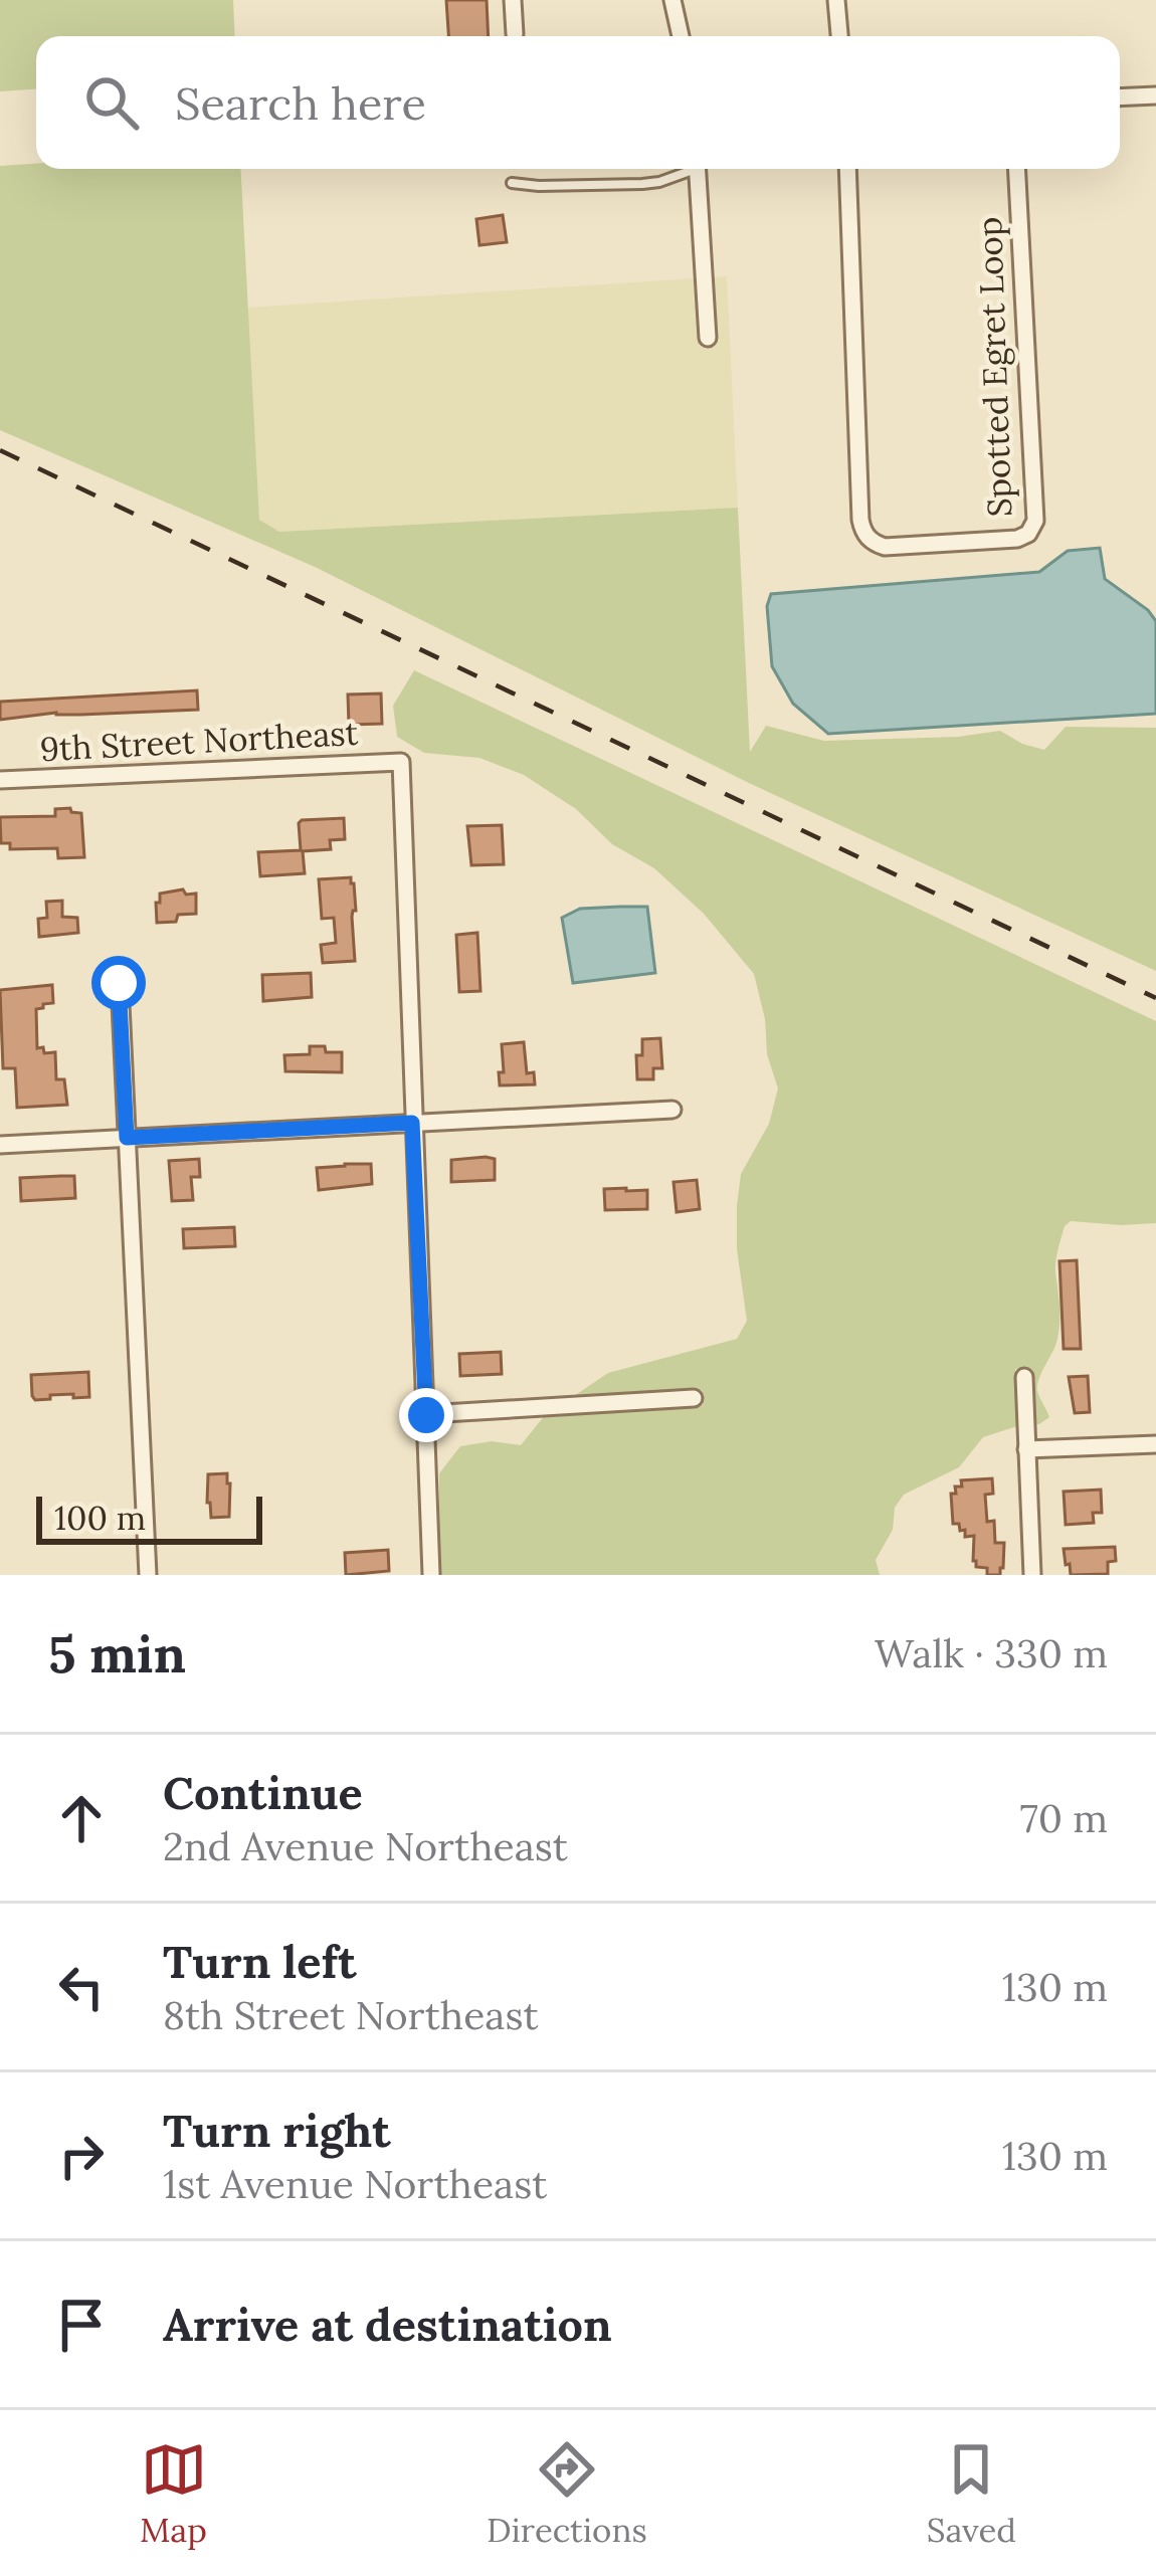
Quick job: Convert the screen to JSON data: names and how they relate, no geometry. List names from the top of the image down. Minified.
{"streets":{"street":["Spotted Egret Loop","9th Street Northeast"]},"scale_bar":"100 m","page":{"search":"Search here","scale":"100 m","heading":["5 min","Walk · 330 m"],"list":[["Continue","2nd Avenue Northeast","70 m"],["Turn left","8th Street Northeast","130 m"],["Turn right","1st Avenue Northeast","130 m"],"Arrive at destination"],"nav":["Map","Directions","Saved"]}}
